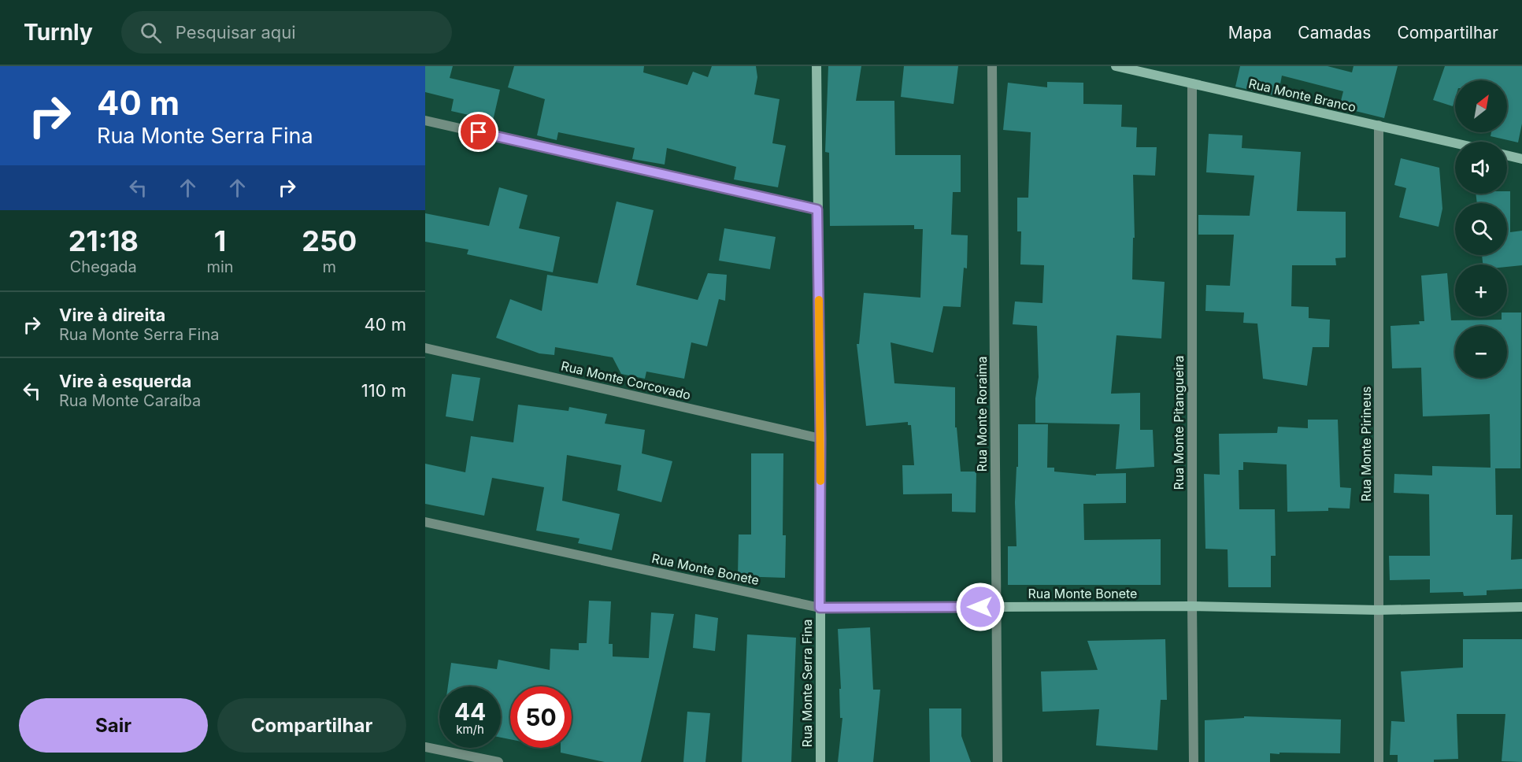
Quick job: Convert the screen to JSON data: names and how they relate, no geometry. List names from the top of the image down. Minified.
{"streets":{"street":["Rua Monte Branco","Rua Monte Corcovado","Rua Monte Roraima","Rua Monte Pitangueira","Rua Monte Pirineus","Rua Monte Bonete","Rua Monte Serra Fina"]},"crossings":[["Rua Monte Branco","Rua Monte Pitangueira"],["Rua Monte Branco","Rua Monte Pirineus"],["Rua Monte Corcovado","Rua Monte Serra Fina"],["Rua Monte Roraima","Rua Monte Bonete"],["Rua Monte Pitangueira","Rua Monte Bonete"],["Rua Monte Pirineus","Rua Monte Bonete"],["Rua Monte Bonete","Rua Monte Serra Fina"]],"north":"top right","page":{"header":"Turnly","search":"Pesquisar aqui","nav":["Mapa","Camadas","Compartilhar"],"turn":["40 m","Rua Monte Serra Fina"],"map_buttons":["+","−"],"eta":["21:18","Chegada","1","min","250","m"],"list":[{"name":"Vire à direita","note":"Rua Monte Serra Fina","value":"40 m"},{"name":"Vire à esquerda","note":"Rua Monte Caraíba","value":"110 m"}],"speed":"44 km/h","limit":"50","buttons":["Sair","Compartilhar"]}}
